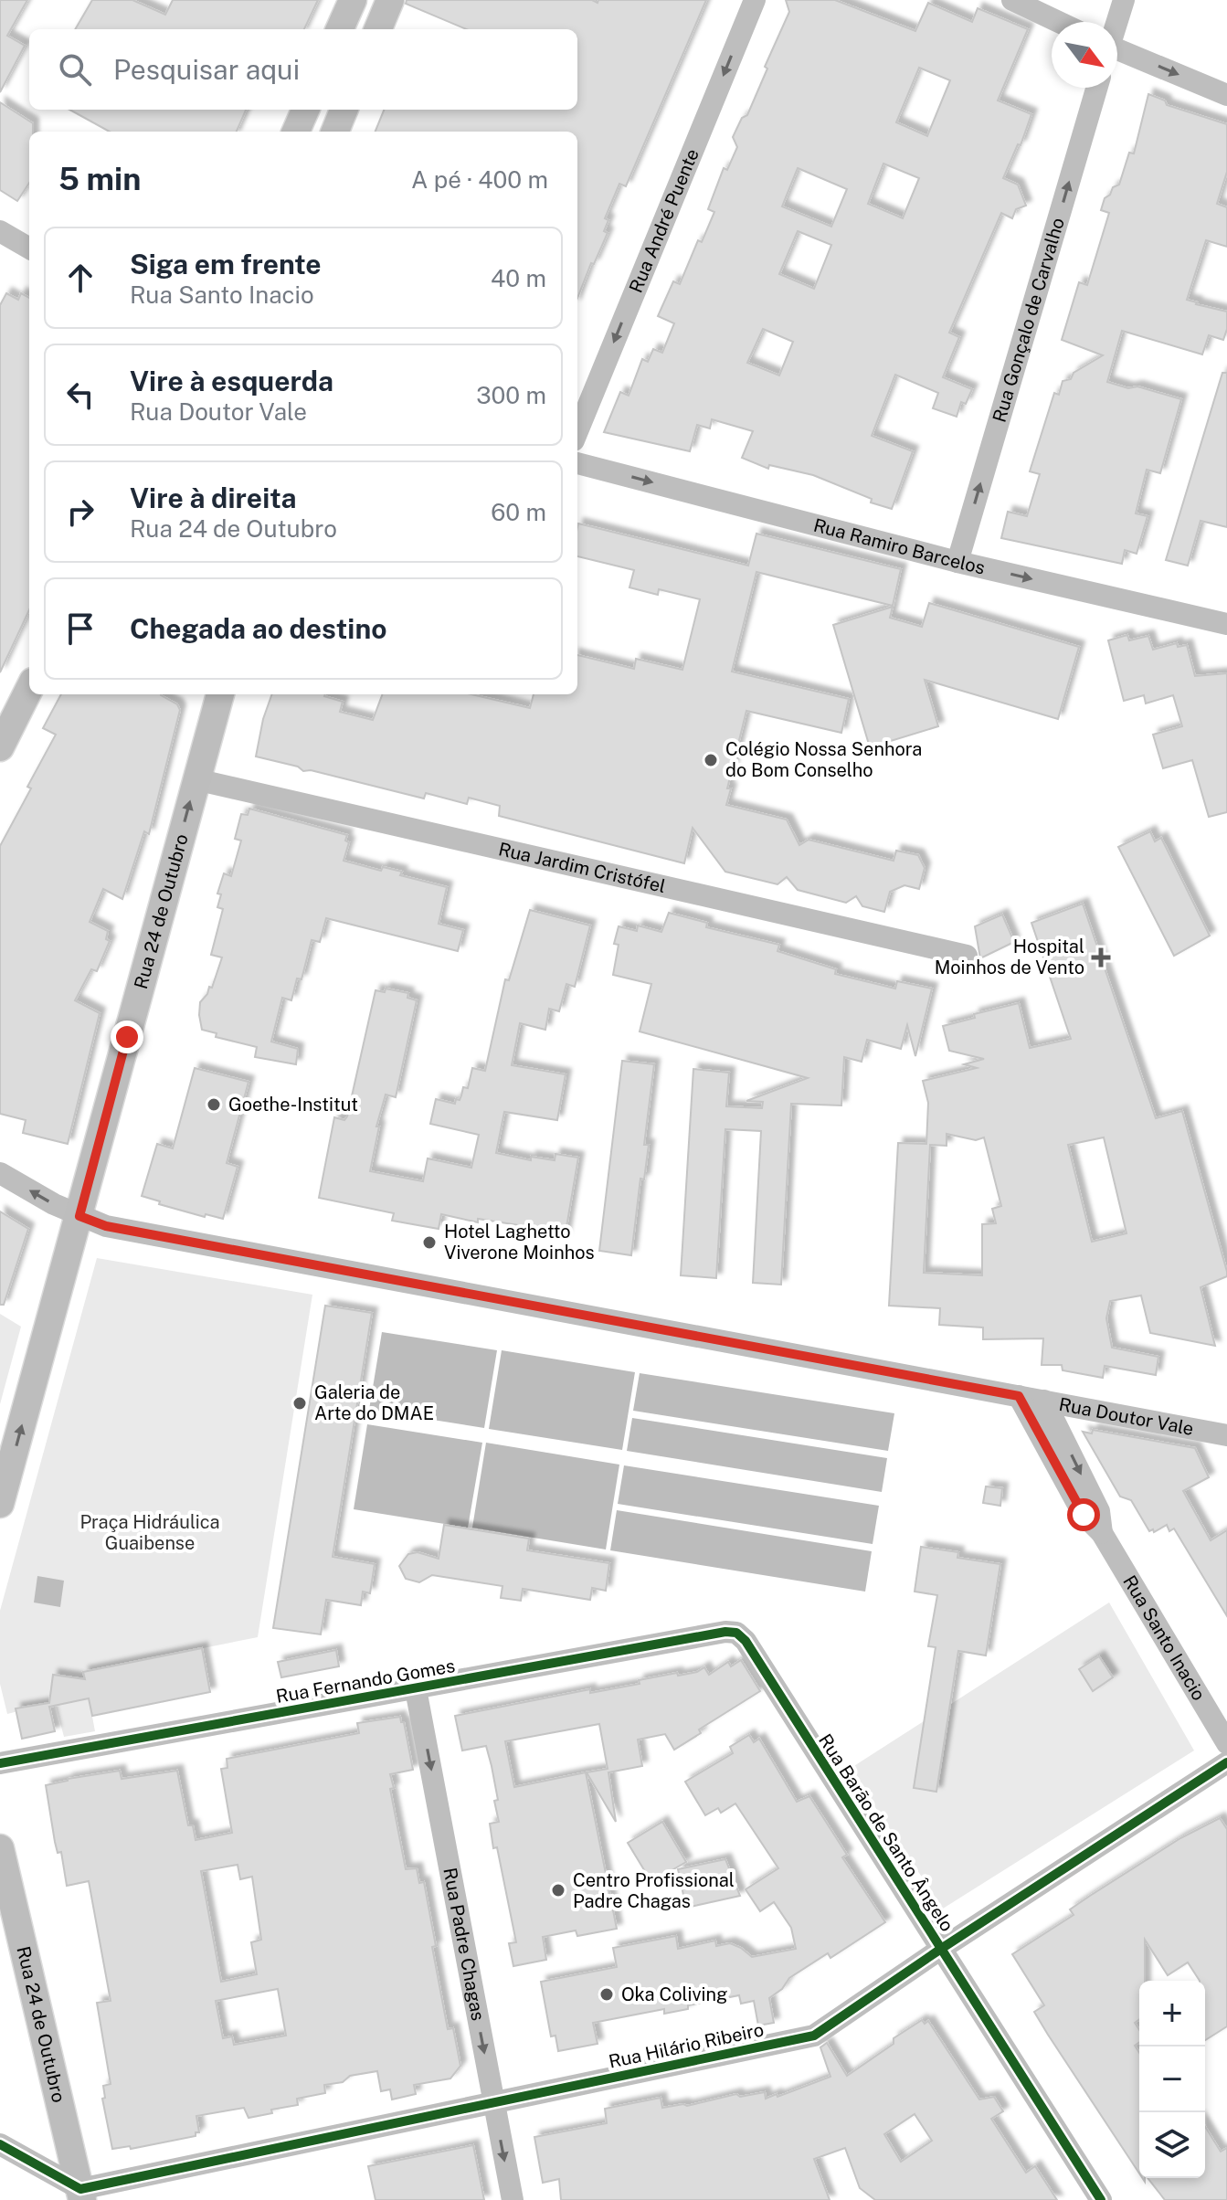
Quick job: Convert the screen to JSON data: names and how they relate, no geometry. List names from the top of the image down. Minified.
{"streets":{"main road":["Rua 24 de Outubro"],"street":["Rua André Puente","Rua Gonçalo de Carvalho","Rua Ramiro Barcelos","Rua Jardim Cristófel","Rua Doutor Vale","Rua Santo Inacio","Rua Fernando Gomes","Rua Barão de Santo Ângelo","Rua Padre Chagas","Rua Hilário Ribeiro"]},"crossings":[["Rua Gonçalo de Carvalho","Rua Ramiro Barcelos"],["Rua Jardim Cristófel","Rua 24 de Outubro"],["Rua 24 de Outubro","Rua Doutor Vale"],["Rua 24 de Outubro","Rua Hilário Ribeiro"],["Rua Doutor Vale","Rua Santo Inacio"],["Rua Fernando Gomes","Rua Barão de Santo Ângelo"],["Rua Fernando Gomes","Rua Padre Chagas"],["Rua Barão de Santo Ângelo","Rua Hilário Ribeiro"],["Rua Padre Chagas","Rua Hilário Ribeiro"]],"one_way":["Rua André Puente","Rua Gonçalo de Carvalho","Rua Ramiro Barcelos","Rua 24 de Outubro","Rua Padre Chagas"],"parks":["Praça Hidráulica Guaibense"],"places":{"other":["Colégio Nossa Senhora do Bom Conselho","Goethe-Institut","Hotel Laghetto Viverone Moinhos","Galeria de Arte do DMAE","Centro Profissional Padre Chagas","Oka Coliving"],"health":["Hospital Moinhos de Vento"]},"north":"bottom right","page":{"search":"Pesquisar aqui","heading":["5 min","A pé · 400 m"],"list":[["Siga em frente","Rua Santo Inacio","40 m"],["Vire à esquerda","Rua Doutor Vale","300 m"],["Vire à direita","Rua 24 de Outubro","60 m"],"Chegada ao destino"],"map_buttons":["+","−"]}}
